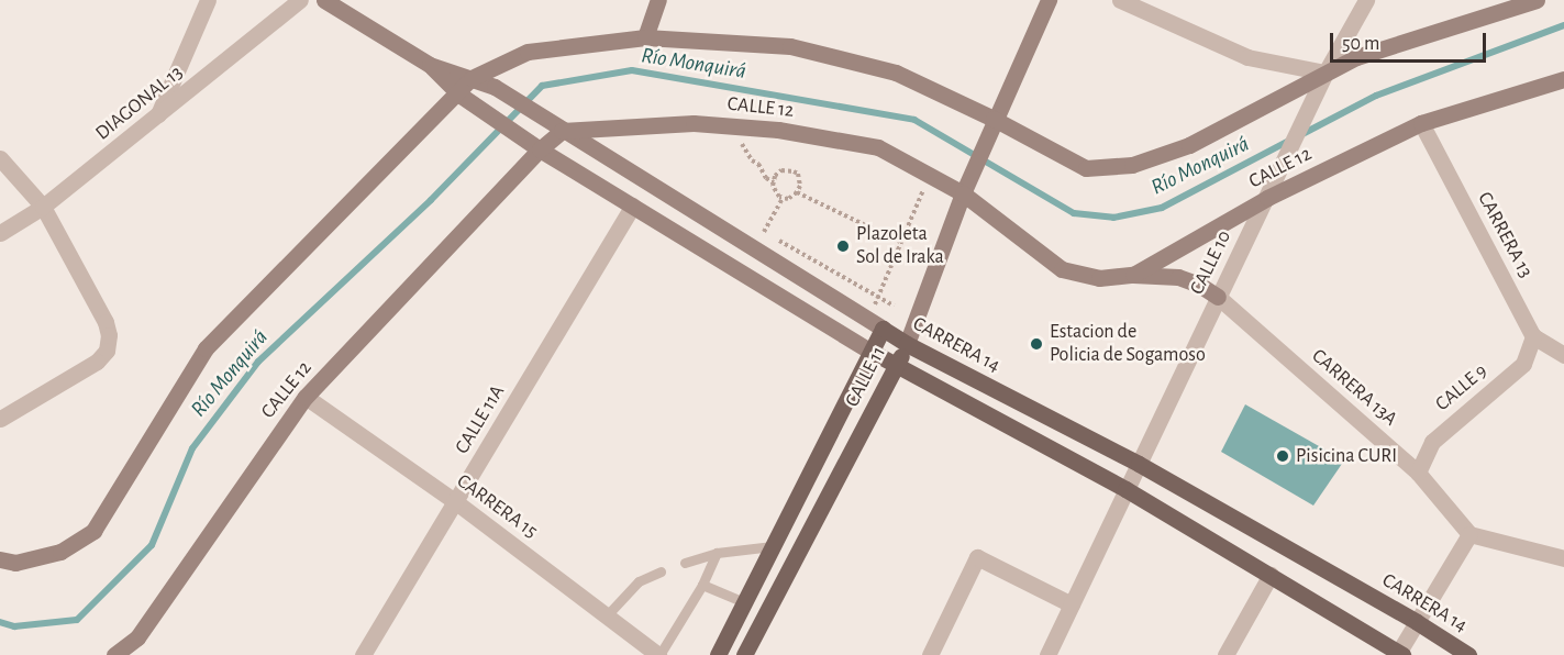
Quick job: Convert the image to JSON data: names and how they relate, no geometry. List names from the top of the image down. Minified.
{"streets":{"main road":["CARRERA 14","CALLE 11"],"street":["DIAGONAL 13","CALLE 12","CARRERA 13","CALLE 10","CARRERA 13A","CALLE 9","CALLE 11A","CARRERA 15"]},"crossings":[["CALLE 12","CARRERA 13"],["CALLE 12","CALLE 10"],["CALLE 12","CARRERA 14"],["CALLE 12","CALLE 11"],["CALLE 12","CARRERA 15"],["CARRERA 13","CALLE 9"],["CALLE 10","CARRERA 14"],["CALLE 10","CARRERA 13A"],["CARRERA 14","CALLE 11"],["CARRERA 14","CALLE 11A"],["CARRERA 13A","CALLE 9"],["CALLE 11A","CARRERA 15"]],"water":["Río Monquirá"],"places":["Plazoleta Sol de Iraka","Estacion de Policia de Sogamoso","Pisicina CURI"],"scale_bar":"50 m"}
